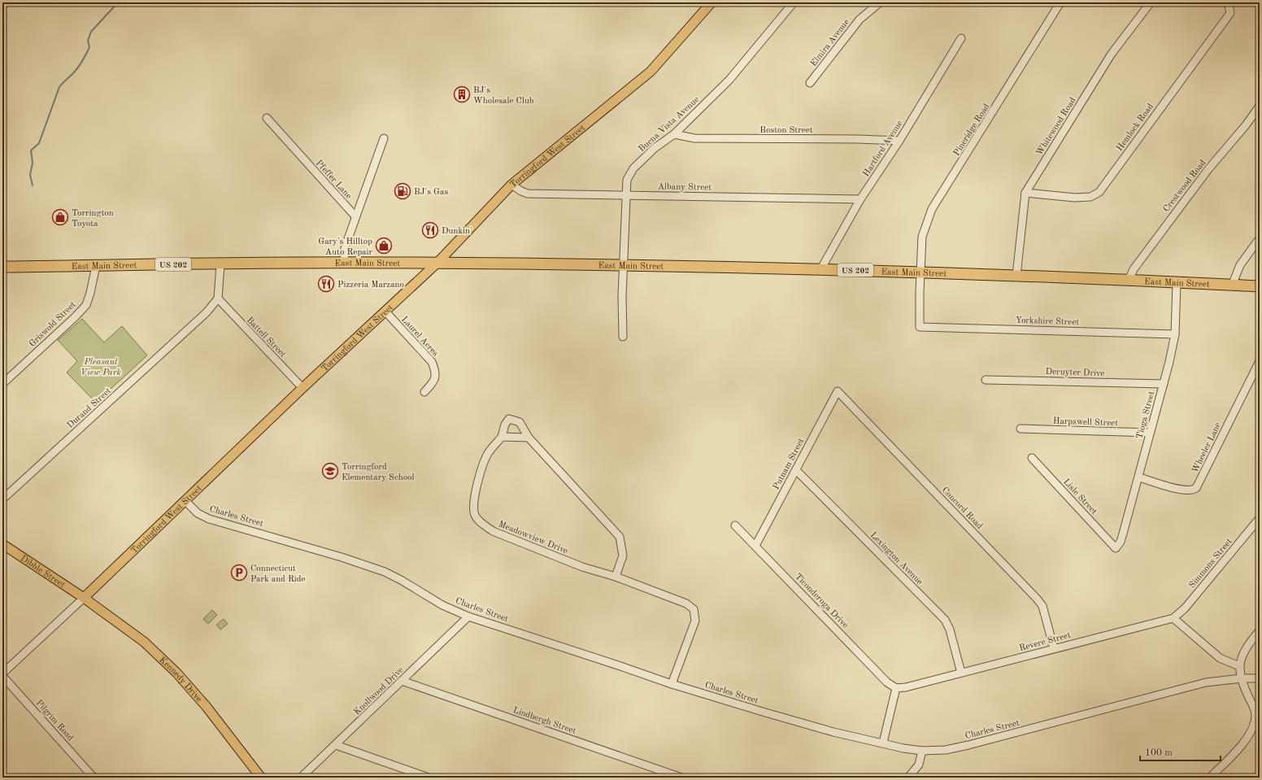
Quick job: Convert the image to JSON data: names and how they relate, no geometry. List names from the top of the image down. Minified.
{"streets":{"highway":["East Main Street","US 202"],"main road":["Torringford West Street","Dibble Street","Kennedy Drive"],"street":["Elmira Avenue","Buena Vista Avenue","Whitewood Road","Hemlock Road","Boston Street","Pineridge Road","Hartford Avenue","Pfeffer Lane","Crestwood Road","Albany Street","Yorkshire Street","Griswold Street","Laurel Acres","Battell Street","Deruyter Drive","Durand Street","Tioga Street","Harpswell Street","Wheeler Lane","Putnam Street","Lisle Street","Concord Road","Charles Street","Meadowview Drive","Lexington Avenue","Simmons Street","Ticonderoga Drive","Revere Street","Knollwood Drive","Pilgrim Road","Lindbergh Street"]},"crossings":[["Buena Vista Avenue","Boston Street"],["Buena Vista Avenue","Albany Street"],["Buena Vista Avenue","East Main Street"],["Whitewood Road","Hemlock Road"],["Whitewood Road","East Main Street"],["Boston Street","Hartford Avenue"],["Pineridge Road","East Main Street"],["Pineridge Road","Yorkshire Street"],["Hartford Avenue","Albany Street"],["Hartford Avenue","East Main Street"],["Torringford West Street","Albany Street"],["Torringford West Street","East Main Street"],["Torringford West Street","Laurel Acres"],["Torringford West Street","Battell Street"],["Torringford West Street","Charles Street"],["Torringford West Street","Dibble Street"],["Torringford West Street","Kennedy Drive"],["Torringford West Street","Pilgrim Road"],["Crestwood Road","East Main Street"],["East Main Street","Yorkshire Street"],["East Main Street","Griswold Street"],["East Main Street","Tioga Street"],["Yorkshire Street","Tioga Street"],["Battell Street","Durand Street"],["Deruyter Drive","Tioga Street"],["Tioga Street","Harpswell Street"],["Tioga Street","Wheeler Lane"],["Tioga Street","Lisle Street"],["Putnam Street","Concord Road"],["Putnam Street","Lexington Avenue"],["Putnam Street","Ticonderoga Drive"],["Concord Road","Revere Street"],["Charles Street","Meadowview Drive"],["Charles Street","Knollwood Drive"],["Lexington Avenue","Revere Street"],["Simmons Street","Revere Street"],["Dibble Street","Kennedy Drive"],["Ticonderoga Drive","Revere Street"],["Knollwood Drive","Lindbergh Street"]],"parks":["Pleasant View Park"],"places":{"building":["BJ's Wholesale Club"],"fuel station":["BJ's Gas"],"shop":["Torrington Toyota","Gary's Hilltop Auto Repair"],"restaurant":["Dunkin'","Pizzeria Marzano"],"school or university":["Torringford Elementary School"],"parking":["Connecticut Park and Ride"]},"scale_bar":"100 m"}
